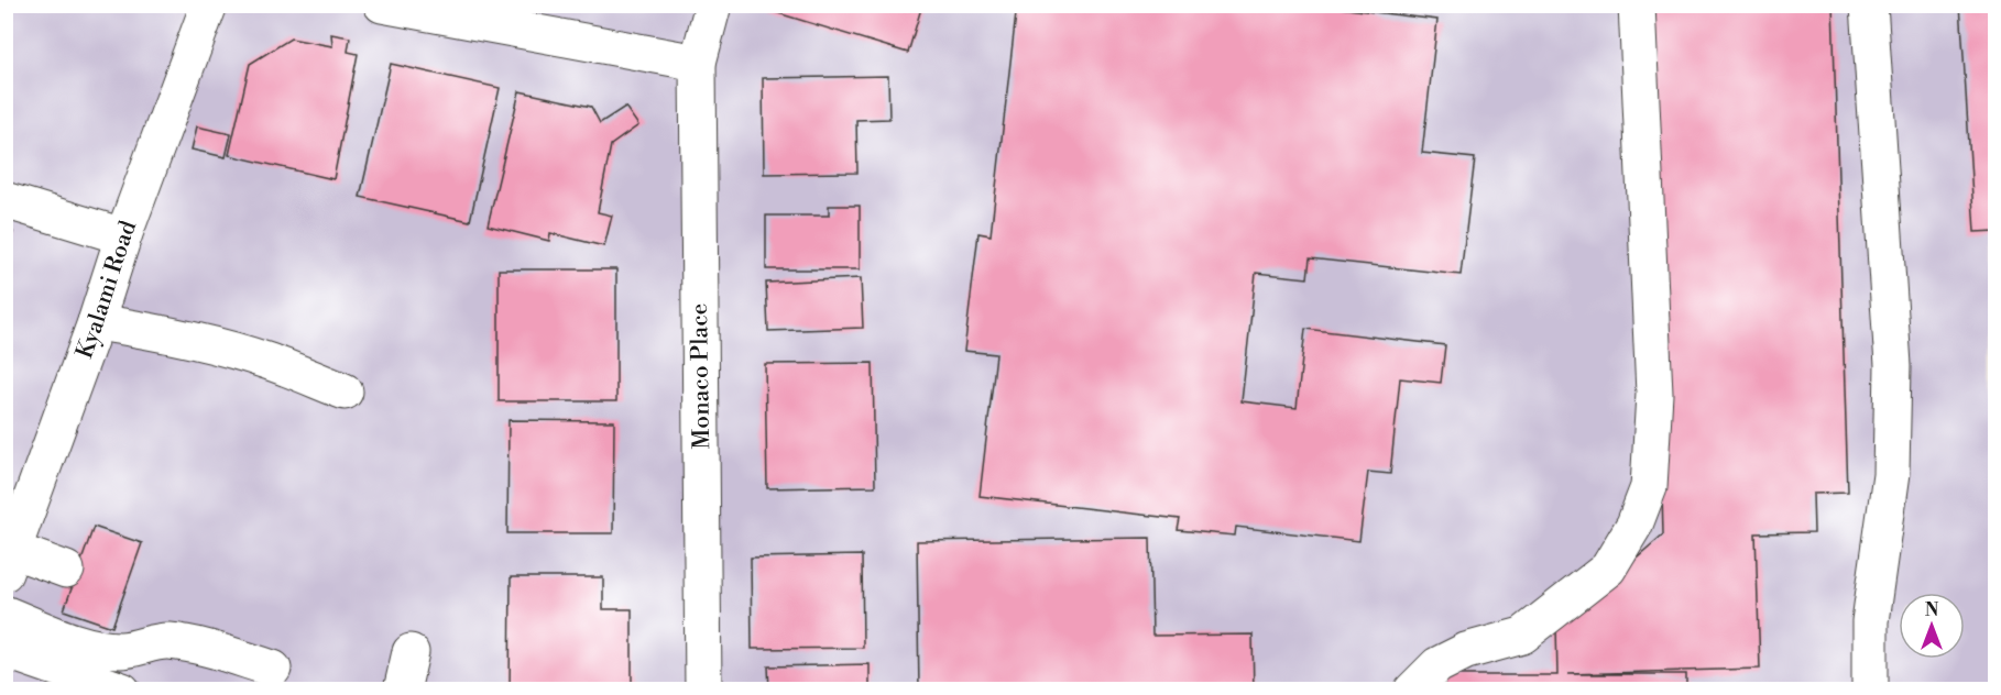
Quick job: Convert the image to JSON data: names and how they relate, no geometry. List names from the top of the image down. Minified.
{"streets":{"lane":["Kyalami Road","Monaco Place"]},"north":"top"}
